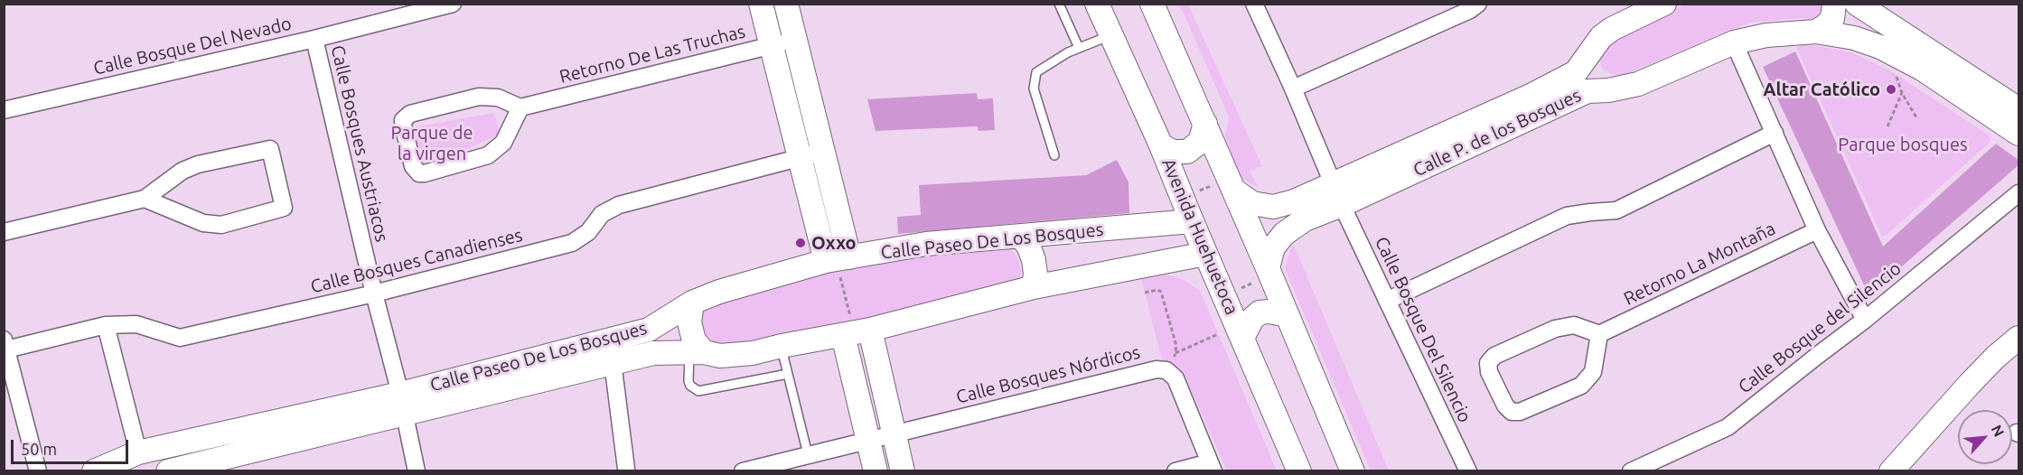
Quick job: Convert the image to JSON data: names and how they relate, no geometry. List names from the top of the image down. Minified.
{"streets":{"main road":["Calle P. de los Bosques","Avenida Huehuetoca","Calle Paseo De Los Bosques"],"street":["Calle Bosque Del Nevado","Retorno De Las Truchas","Calle Bosques Austriacos","Calle Bosques Canadienses","Retorno La Montaña","Calle Bosque del Silencio","Calle Bosque Del Silencio","Calle Bosques Nórdicos"]},"crossings":[["Calle Bosque Del Nevado","Calle Bosques Austriacos"],["Calle P. de los Bosques","Calle Bosque Del Silencio"],["Calle Bosques Austriacos","Calle Paseo De Los Bosques"],["Calle Bosques Austriacos","Calle Bosques Canadienses"],["Avenida Huehuetoca","Calle Paseo De Los Bosques"]],"parks":["Parque de la virgen","Parque bosques"],"places":["Altar Católico","Oxxo"],"scale_bar":"50 m","north":"top right"}
